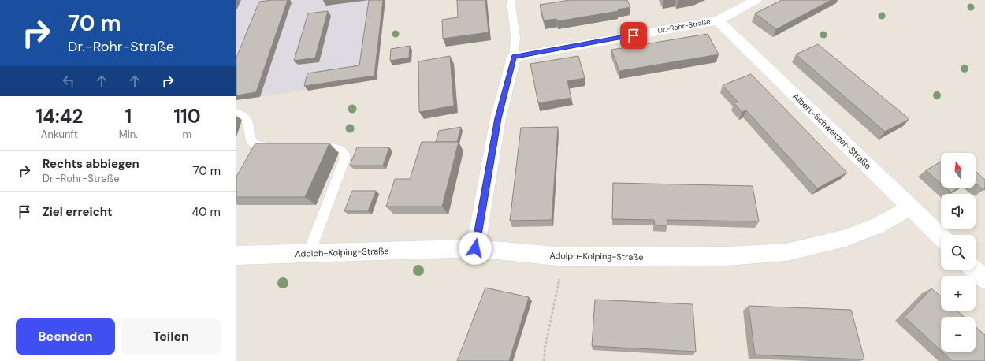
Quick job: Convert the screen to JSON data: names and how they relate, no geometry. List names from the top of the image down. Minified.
{"streets":{"street":["Dr.-Rohr-Straße","Albert-Schweitzer-Straße","Adolph-Kolping-Straße"]},"crossings":[["Dr.-Rohr-Straße","Albert-Schweitzer-Straße"],["Albert-Schweitzer-Straße","Adolph-Kolping-Straße"]],"north":"top","page":{"turn":["70 m","Dr.-Rohr-Straße"],"eta":["14:42","Ankunft","1","Min.","110","m"],"list":[{"name":"Rechts abbiegen","note":"Dr.-Rohr-Straße","value":"70 m"},{"name":"Ziel erreicht","value":"40 m"}],"map_buttons":["+","−"],"buttons":["Beenden","Teilen"]}}
